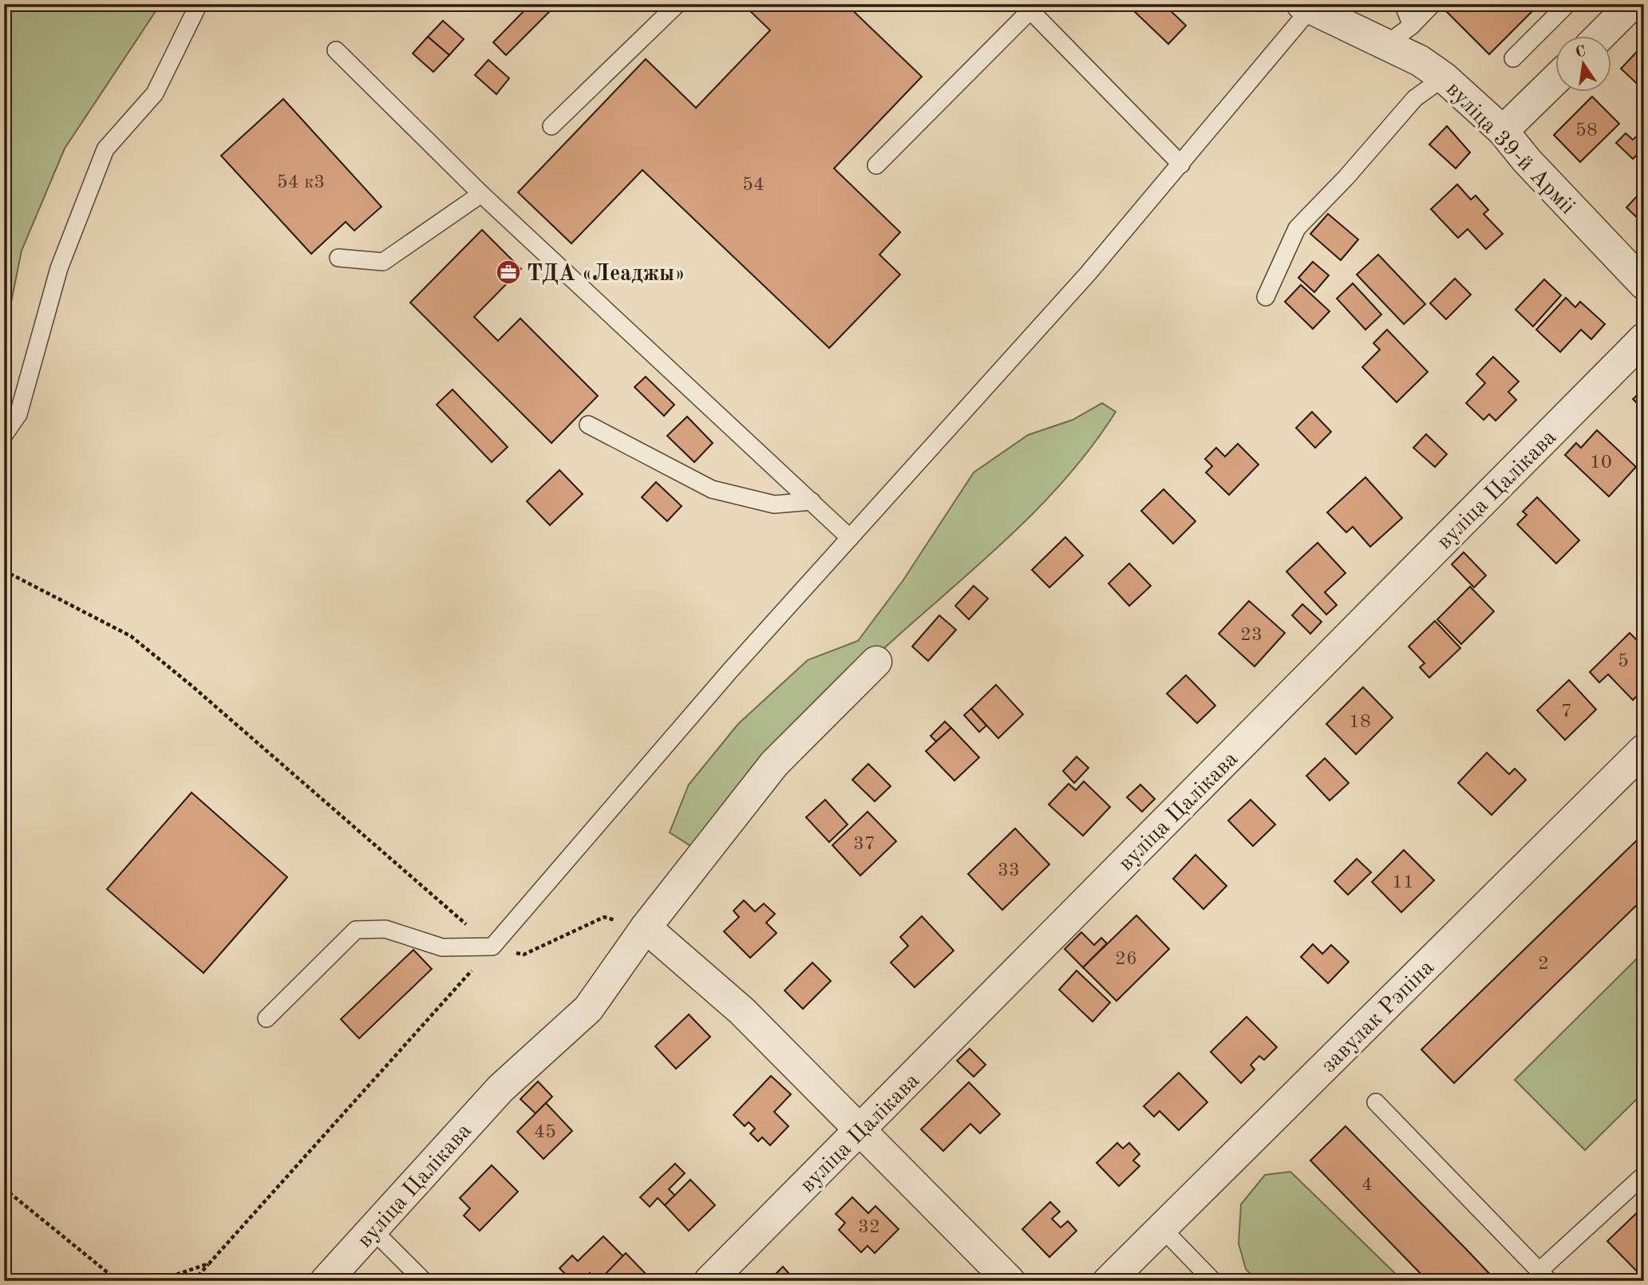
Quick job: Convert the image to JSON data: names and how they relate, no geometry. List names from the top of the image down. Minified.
{"streets":{"street":["вуліца 39-й Арміі","вуліца Цалікава","завулак Рэпіна"]},"places":{"office":["ТДА «Леаджы»"]},"house_numbers":["58","54 к3","54","10","23","5","7","18","37","33","11","26","2","45","4","32"],"north":"top"}
